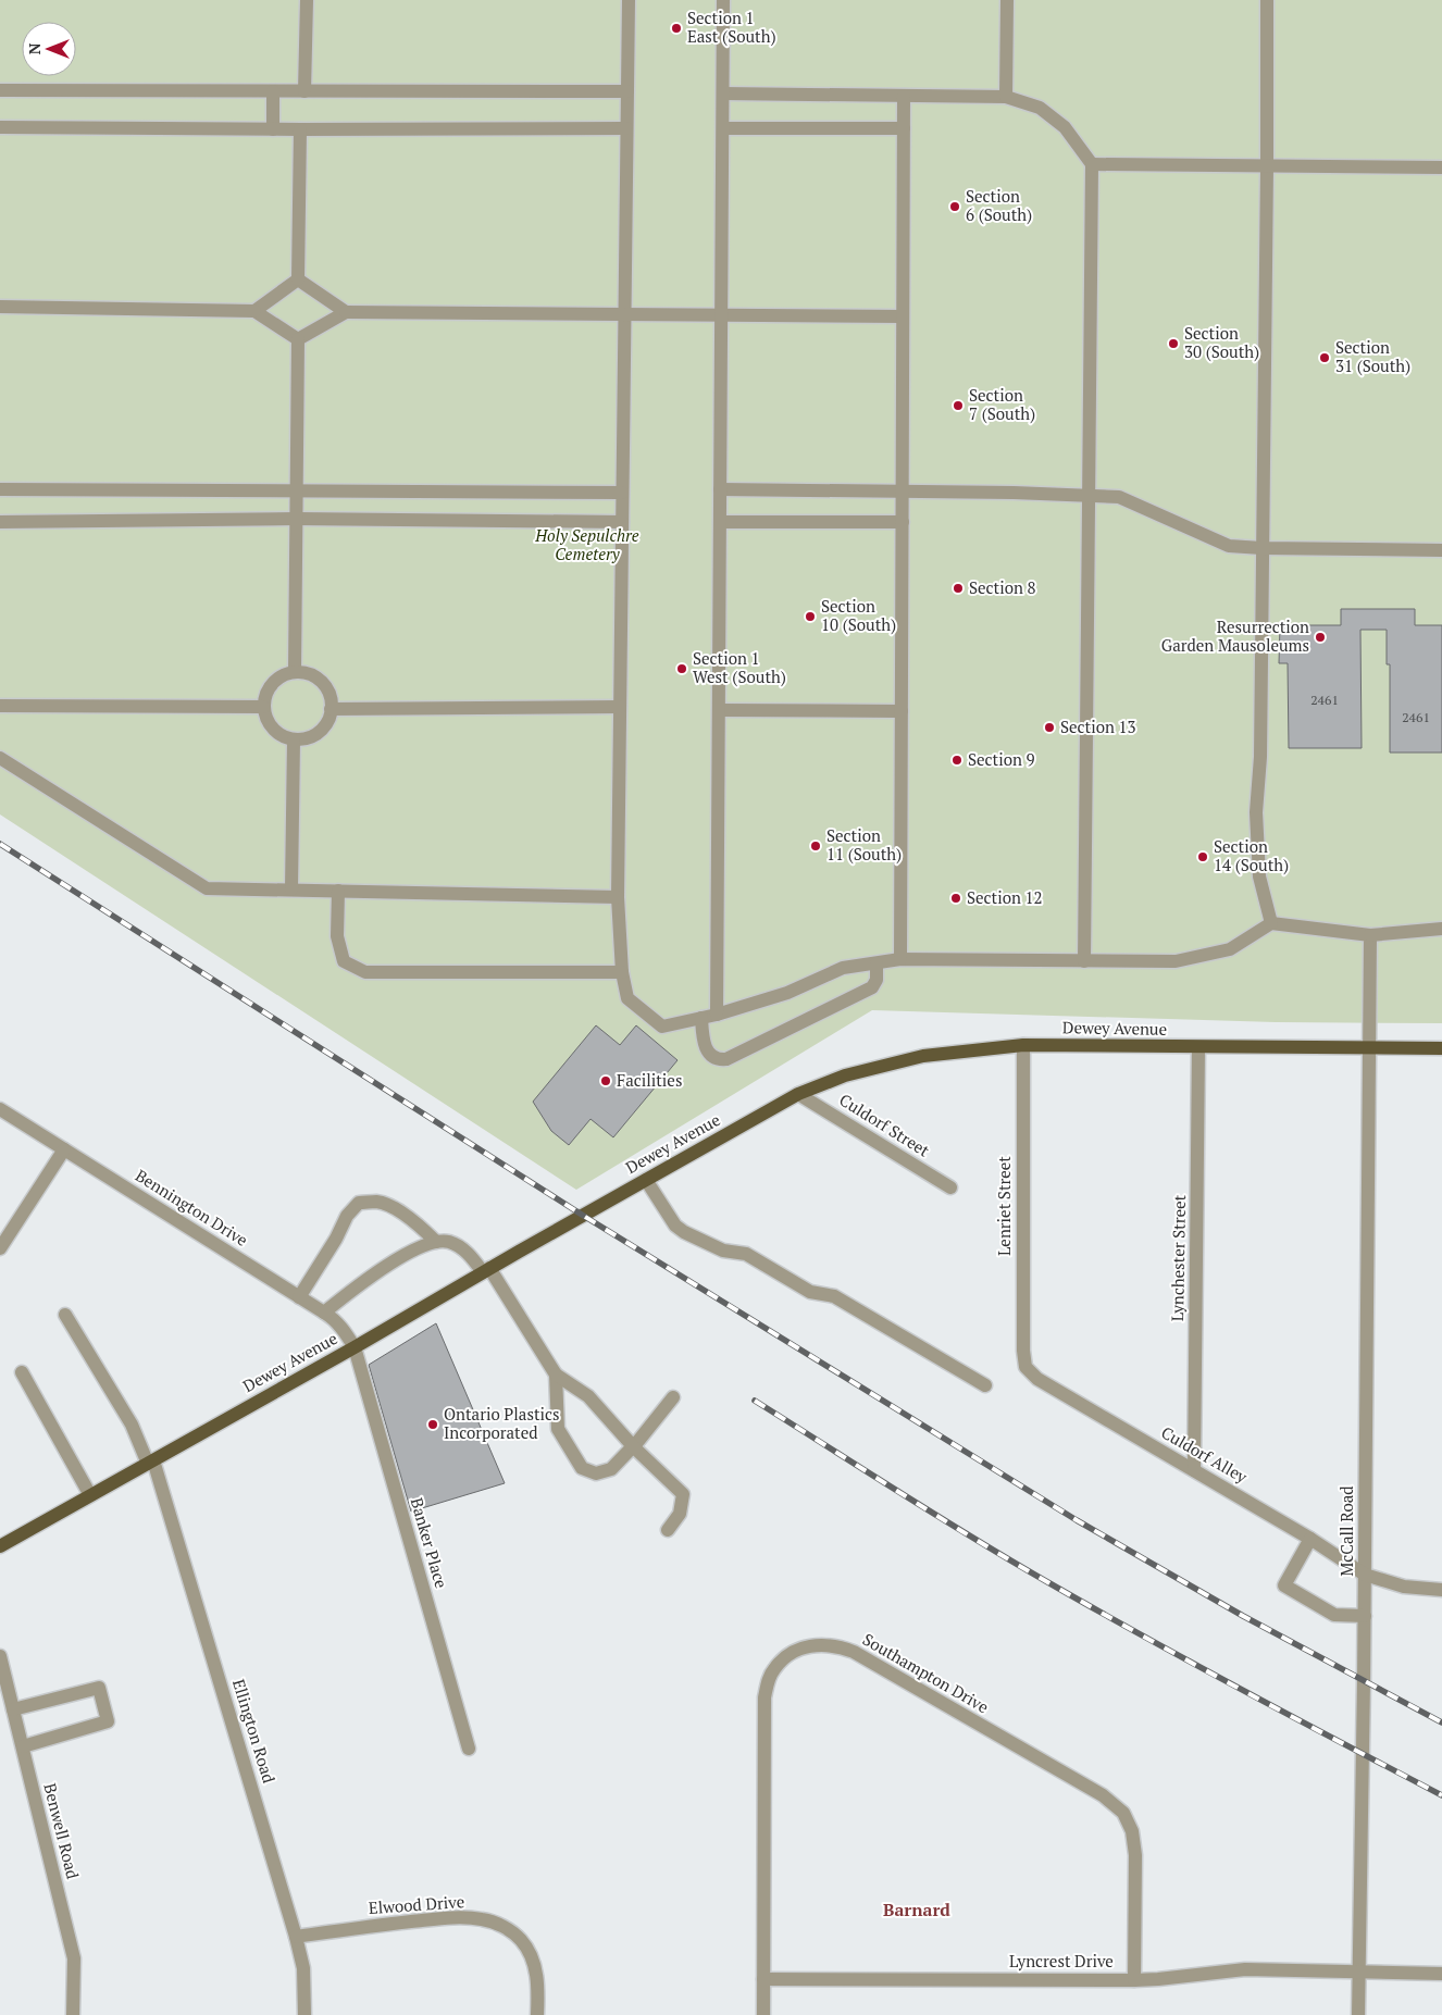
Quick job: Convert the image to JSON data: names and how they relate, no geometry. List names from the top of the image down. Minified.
{"streets":{"main road":["Dewey Avenue"],"street":["Culdorf Street","Lenriet Street","Bennington Drive","Lynchester Street","Culdorf Alley","McCall Road","Banker Place","Southampton Drive","Ellington Road","Benwell Road","Elwood Drive","Lyncrest Drive"]},"crossings":[["Dewey Avenue","Culdorf Street"],["Dewey Avenue","Lenriet Street"],["Dewey Avenue","Bennington Drive"],["Dewey Avenue","Lynchester Street"],["Dewey Avenue","McCall Road"],["Dewey Avenue","Banker Place"],["Dewey Avenue","Ellington Road"],["Lenriet Street","Culdorf Alley"],["Bennington Drive","Banker Place"],["Lynchester Street","Culdorf Alley"],["Culdorf Alley","McCall Road"],["McCall Road","Lyncrest Drive"],["Southampton Drive","Lyncrest Drive"],["Ellington Road","Elwood Drive"]],"districts":["Barnard"],"parks":["Holy Sepulchre Cemetery"],"places":["Section 1 East (South)","Section 6 (South)","Section 30 (South)","Section 31 (South)","Section 7 (South)","Section 8","Section 10 (South)","Resurrection Garden Mausoleums","Section 1 West (South)","Section 13","Section 9","Section 11 (South)","Section 14 (South)","Section 12","Facilities","Ontario Plastics Incorporated"],"house_numbers":["2461","2461"],"north":"left"}
